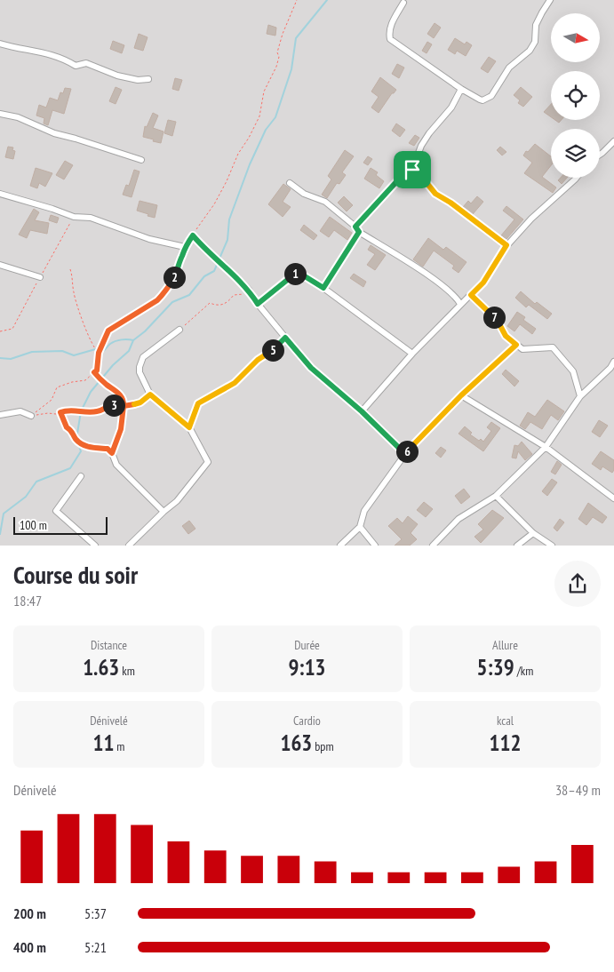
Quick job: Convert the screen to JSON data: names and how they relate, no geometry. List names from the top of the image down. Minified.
{"scale_bar":"100 m","north":"right","page":{"pins":["1","2","7","5","3","6"],"scale":"100 m","heading":["Course du soir","18:47"],"stats":[["Distance","1.63 km"],["Durée","9:13"],["Allure","5:39 /km"],["Dénivelé","11 m"],["Cardio","163 bpm"],["kcal","112"]],"chart":["Dénivelé","38–49 m"],"list":[{"name":"200 m","note":"5:37"},{"name":"400 m","note":"5:21"}]}}
